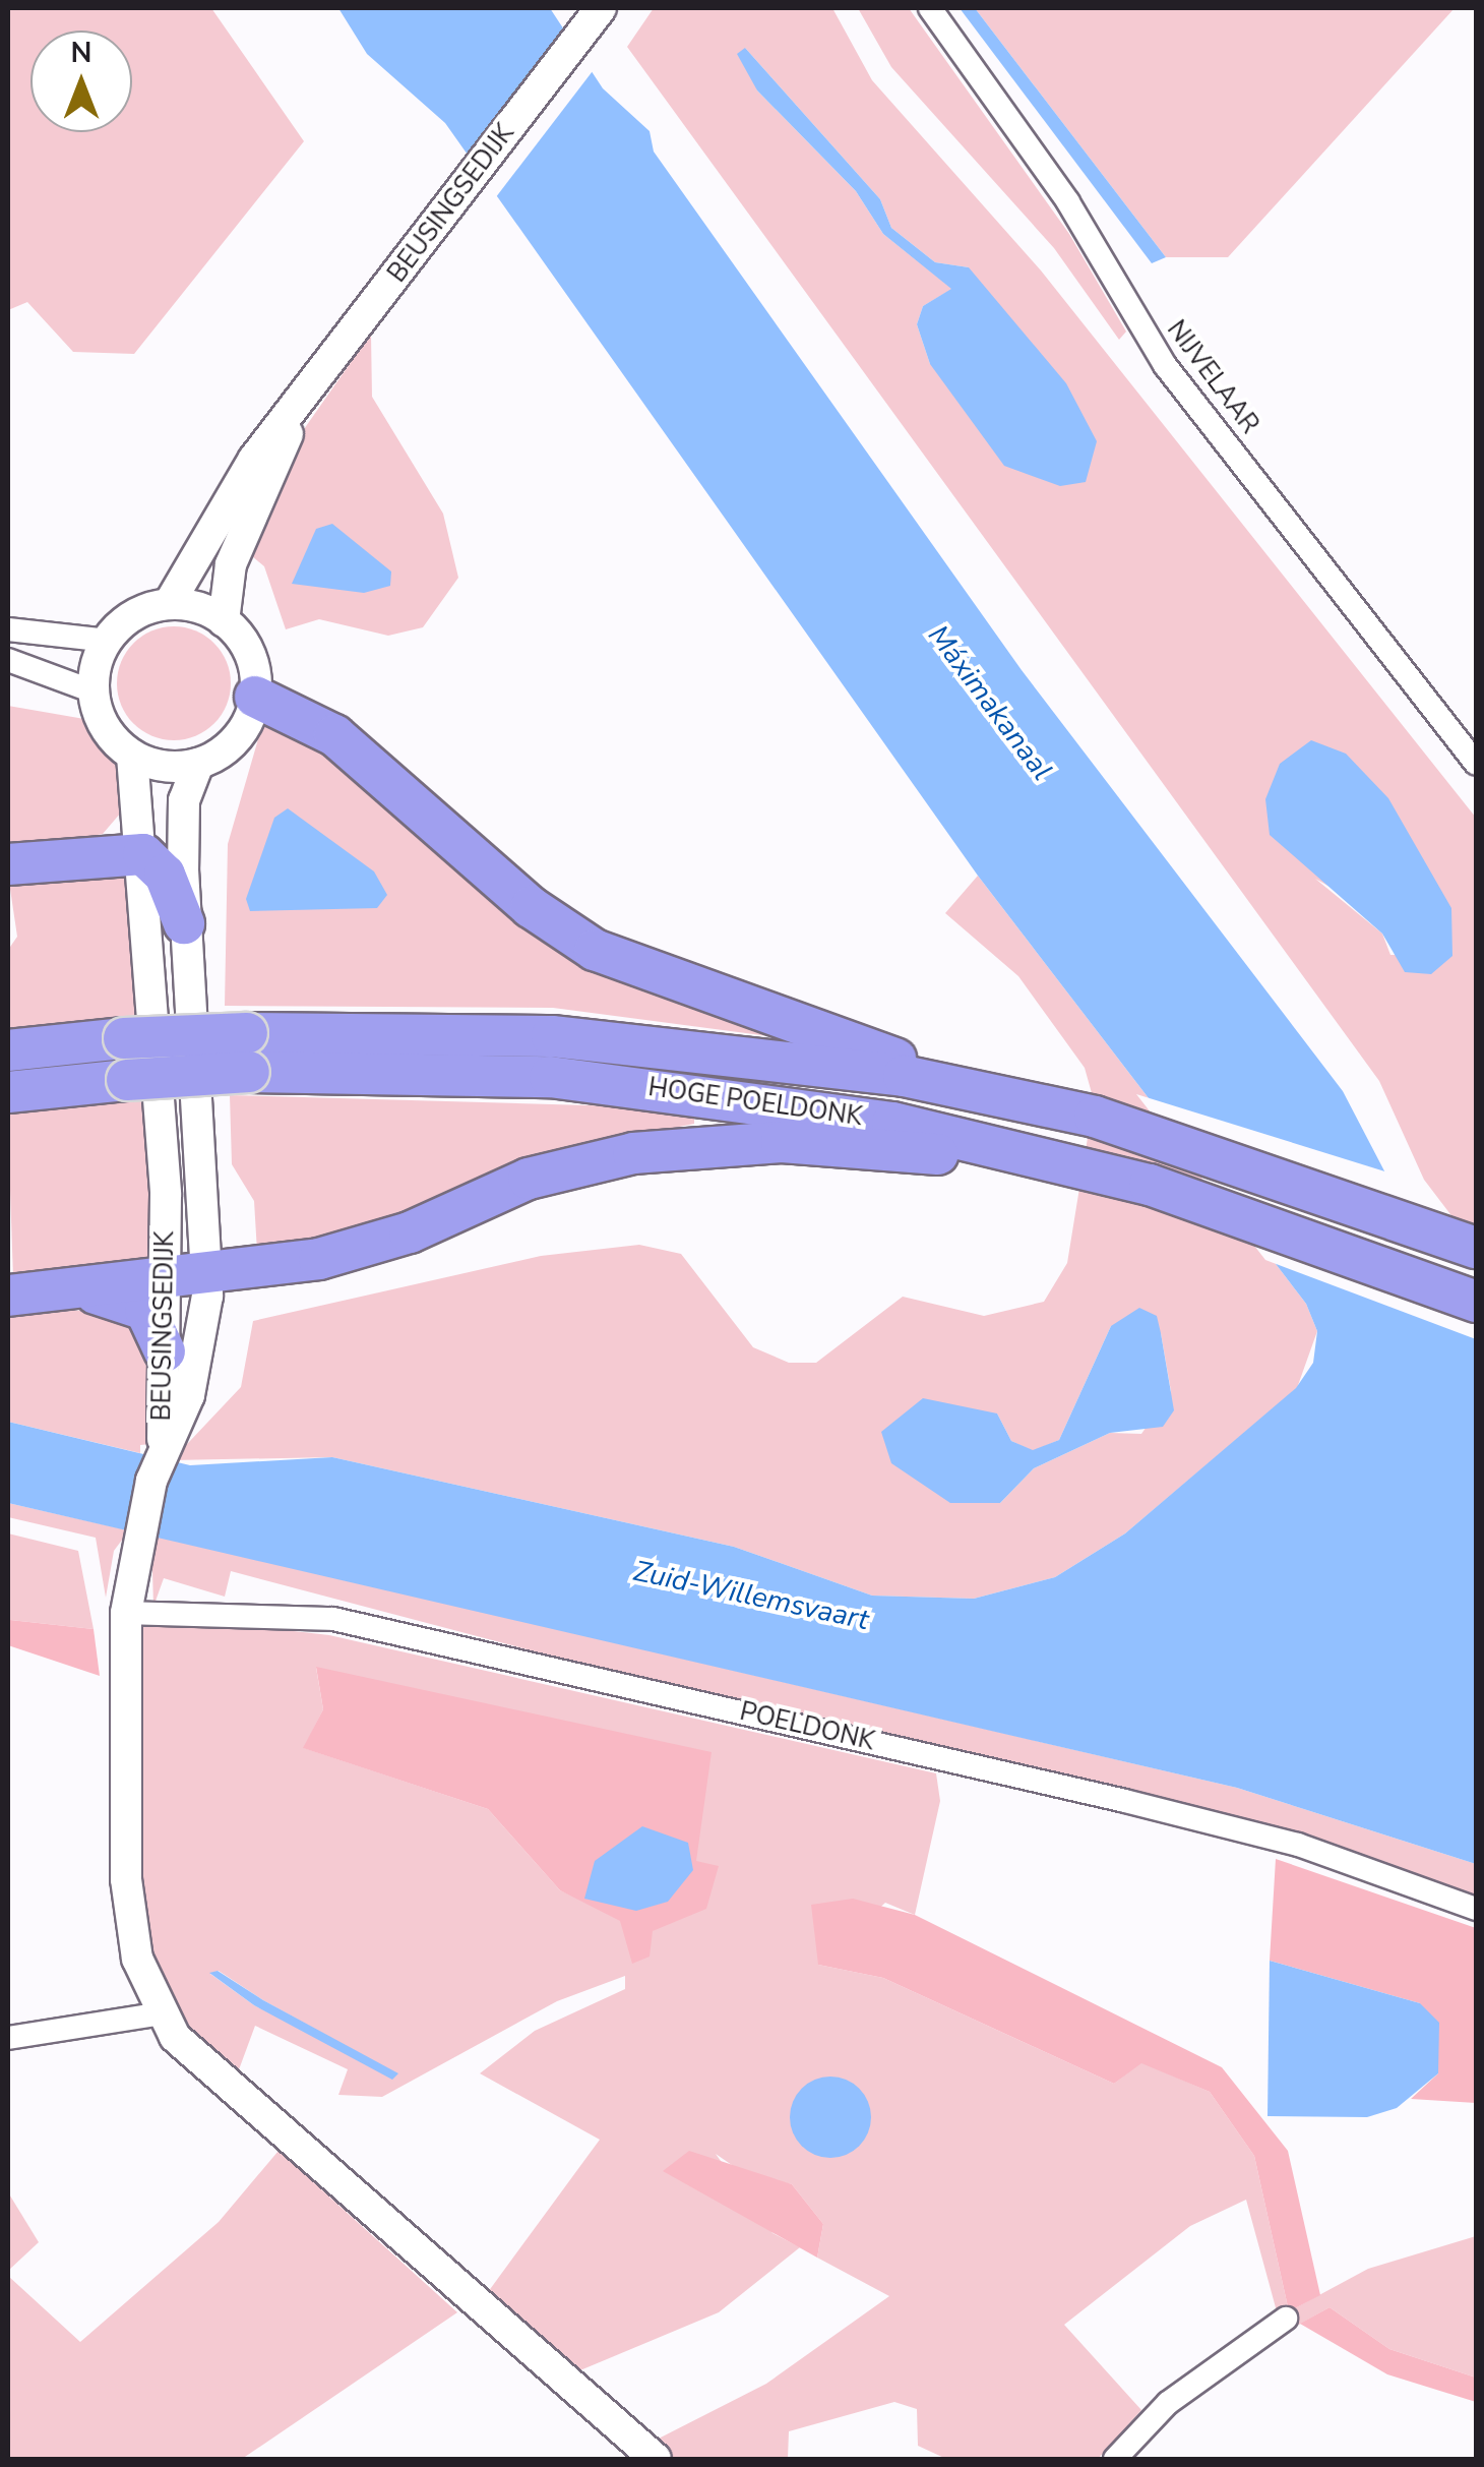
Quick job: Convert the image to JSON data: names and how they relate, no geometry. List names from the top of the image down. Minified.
{"streets":{"highway":["HOGE POELDONK"],"street":["BEUSINGSEDIJK","NIJVELAAR","POELDONK"]},"water":["Máximakanaal","Zuid-Willemsvaart"],"north":"top"}
